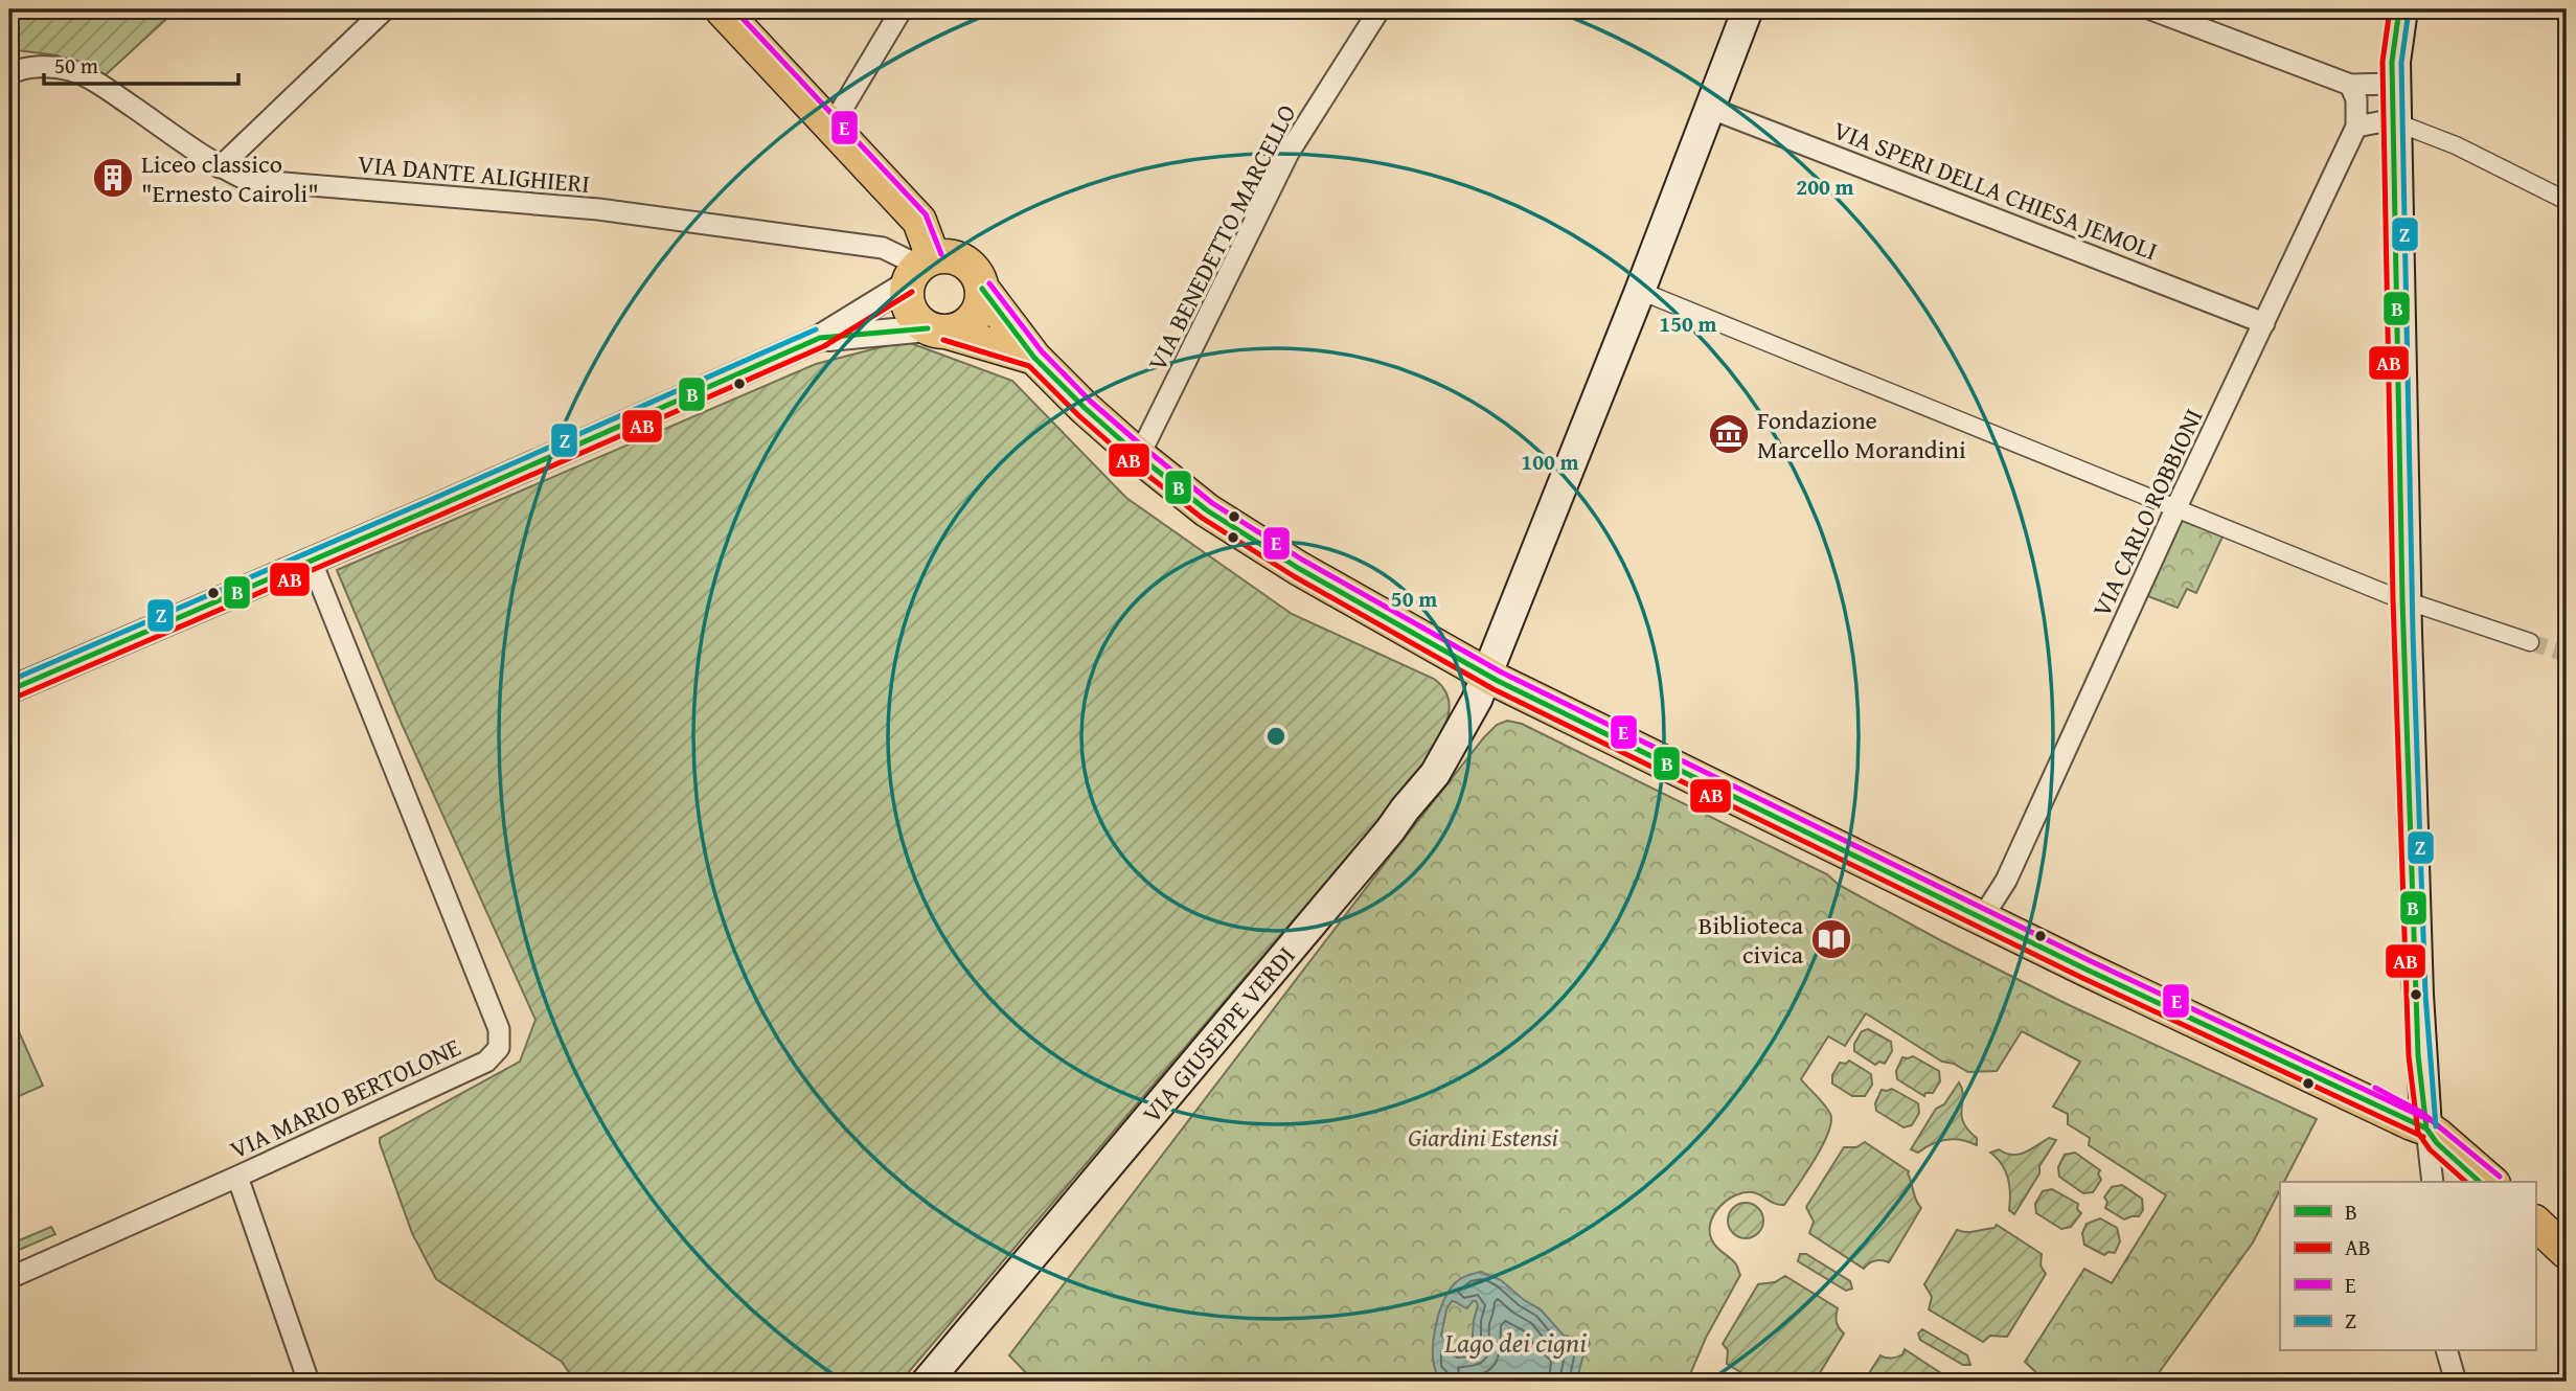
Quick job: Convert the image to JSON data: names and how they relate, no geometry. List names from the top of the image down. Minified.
{"streets":{"main road":["VIA GIUSEPPE VERDI"],"street":["VIA DANTE ALIGHIERI","VIA SPERI DELLA CHIESA JEMOLI","VIA BENEDETTO MARCELLO","VIA CARLO ROBBIONI","VIA MARIO BERTOLONE"]},"crossings":[["VIA SPERI DELLA CHIESA JEMOLI","VIA CARLO ROBBIONI"],["VIA SPERI DELLA CHIESA JEMOLI","VIA GIUSEPPE VERDI"]],"water":["Lago dei cigni"],"parks":["Giardini Estensi"],"places":{"building":["Liceo classico \"Ernesto Cairoli\""],"museum":["Fondazione Marcello Morandini"],"library":["Biblioteca civica"]},"lines":["transit line B","transit line AB","transit line E","transit line Z"],"legend":["B","AB","E","Z"],"scale_bar":"50 m","rings":["200 m","150 m","100 m","50 m"]}
